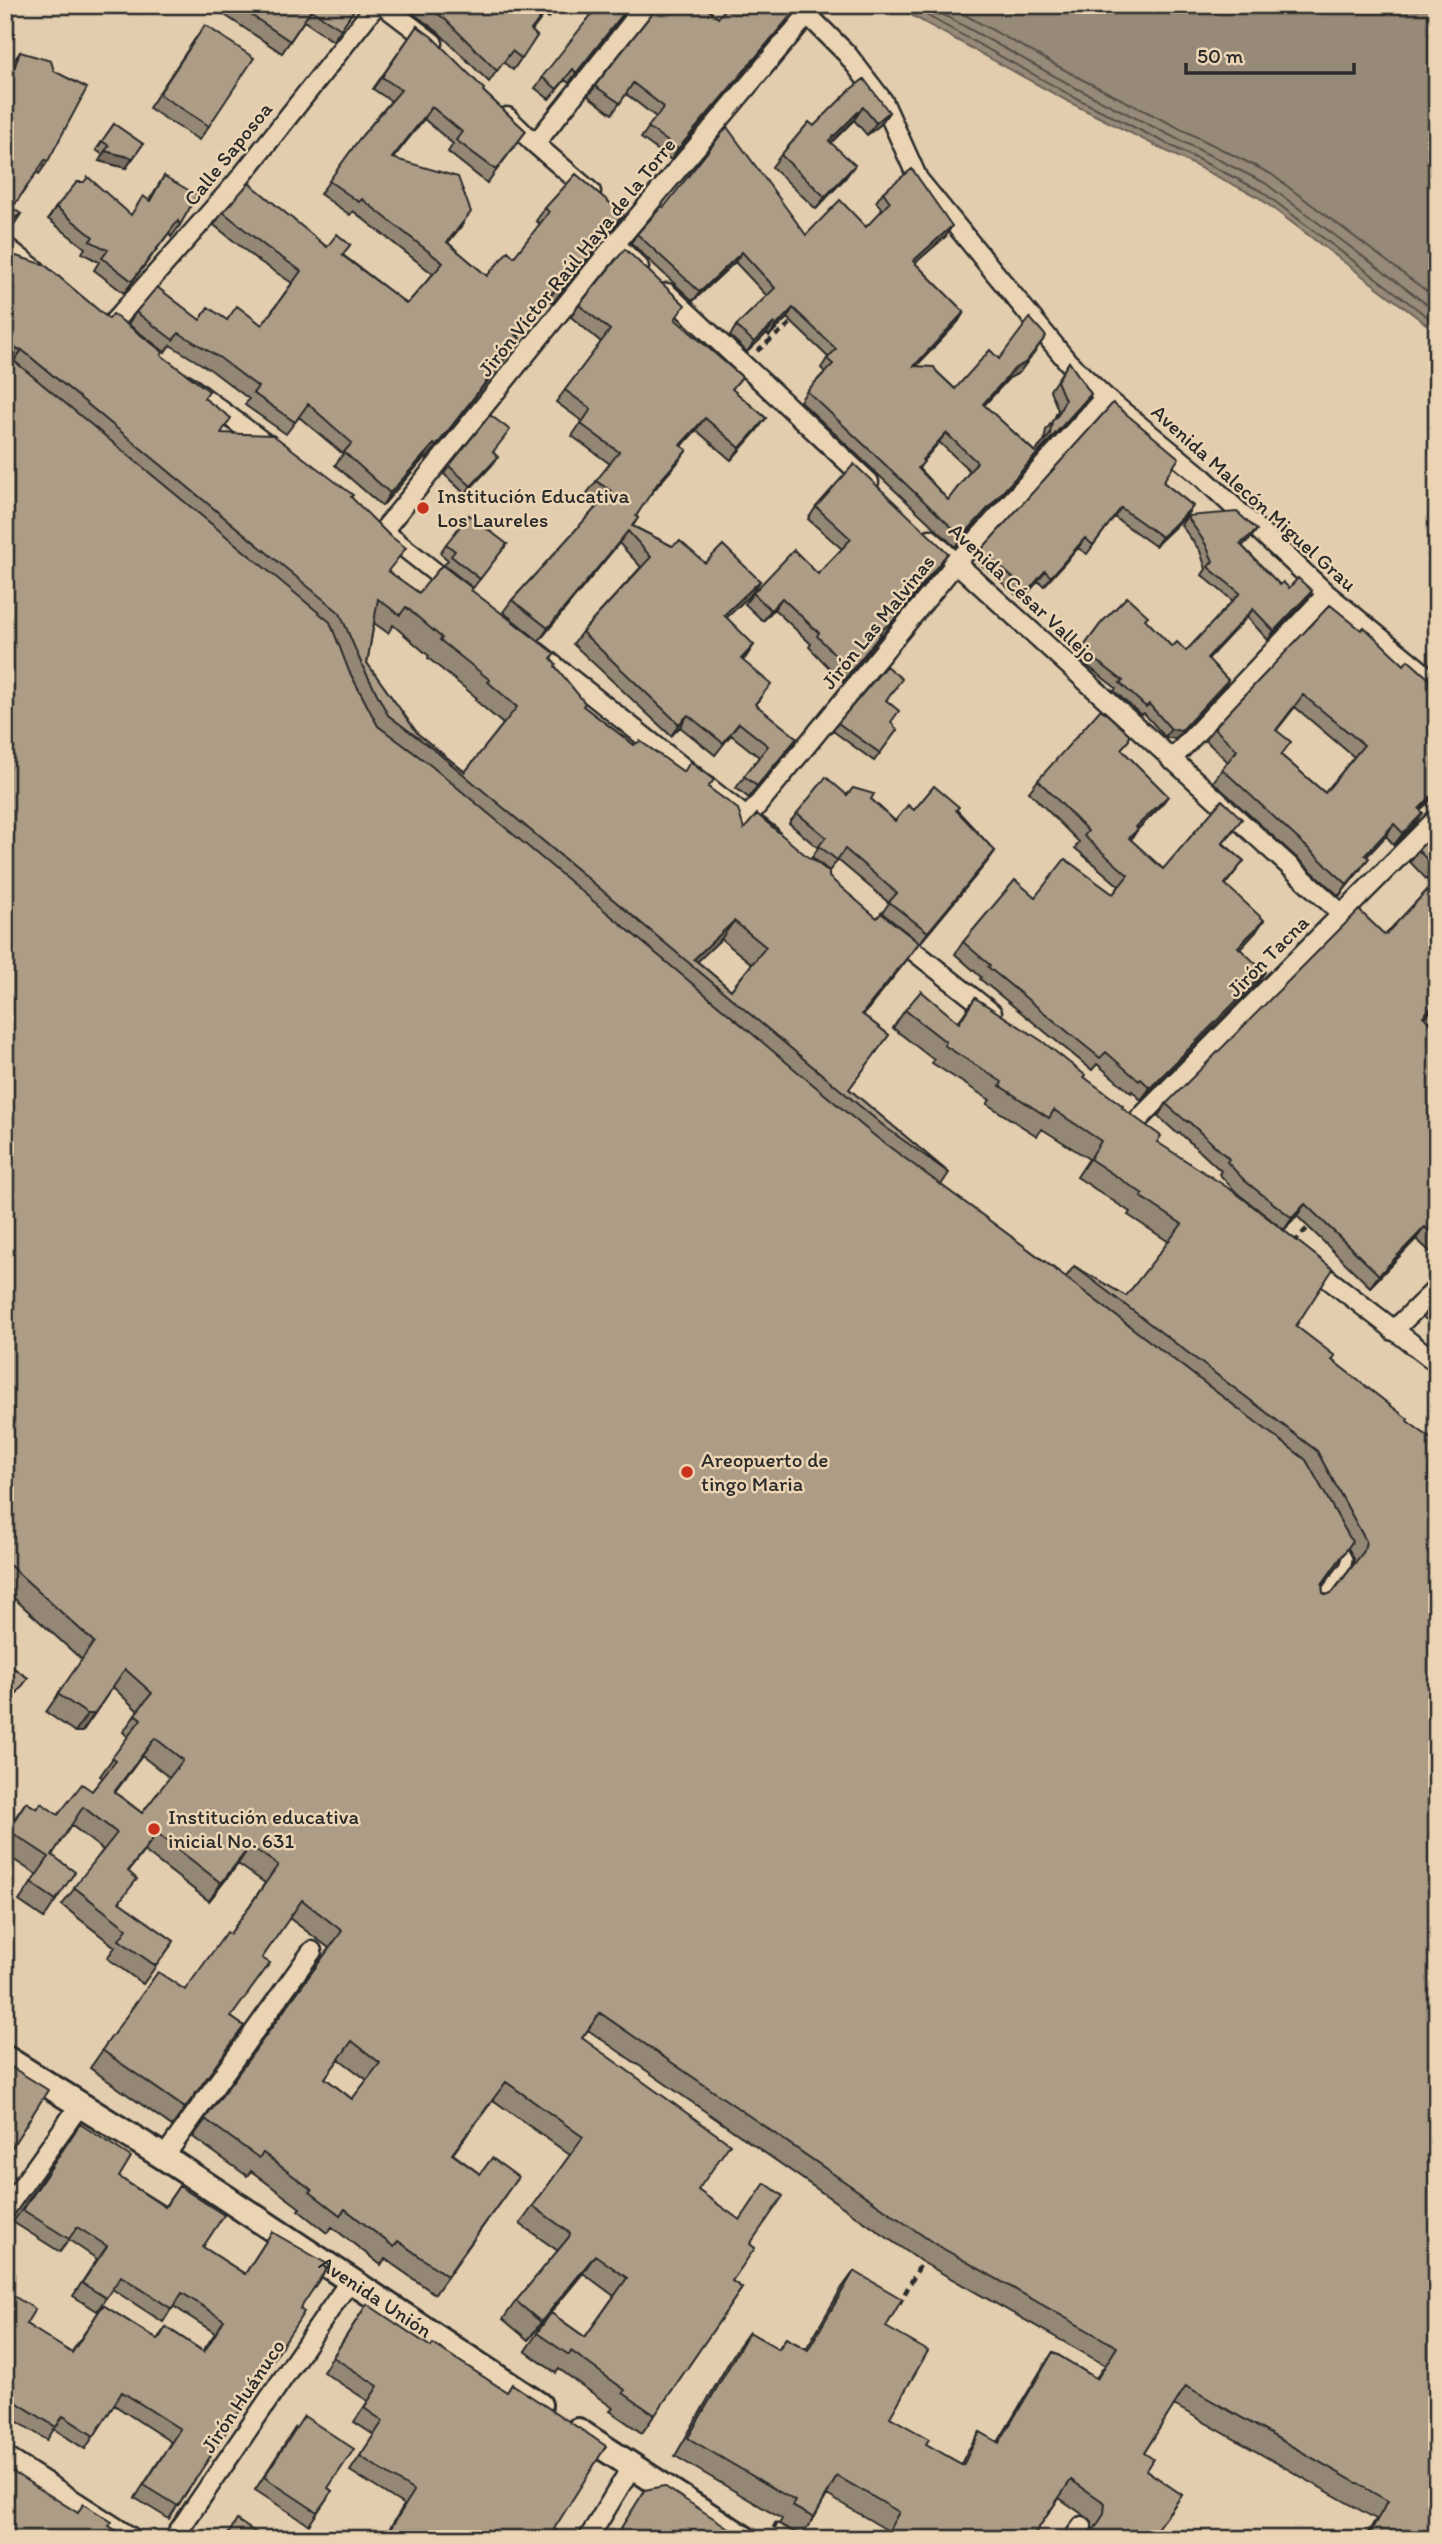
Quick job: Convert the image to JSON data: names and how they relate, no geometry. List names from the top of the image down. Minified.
{"streets":{"main road":["Avenida Unión"],"street":["Calle Saposoa","Jirón Víctor Raúl Haya de la Torre","Avenida Malecón Miguel Grau","Avenida César Vallejo","Jirón Las Malvinas","Jirón Tacna","Jirón Huánuco"]},"crossings":[["Jirón Víctor Raúl Haya de la Torre","Avenida Malecón Miguel Grau"],["Avenida Malecón Miguel Grau","Jirón Las Malvinas"],["Avenida César Vallejo","Jirón Las Malvinas"],["Avenida César Vallejo","Jirón Tacna"],["Avenida Unión","Jirón Huánuco"]],"places":["Institución Educativa Los Laureles","Areopuerto de tingo Maria","Institución educativa inicial No. 631"],"scale_bar":"50 m"}
